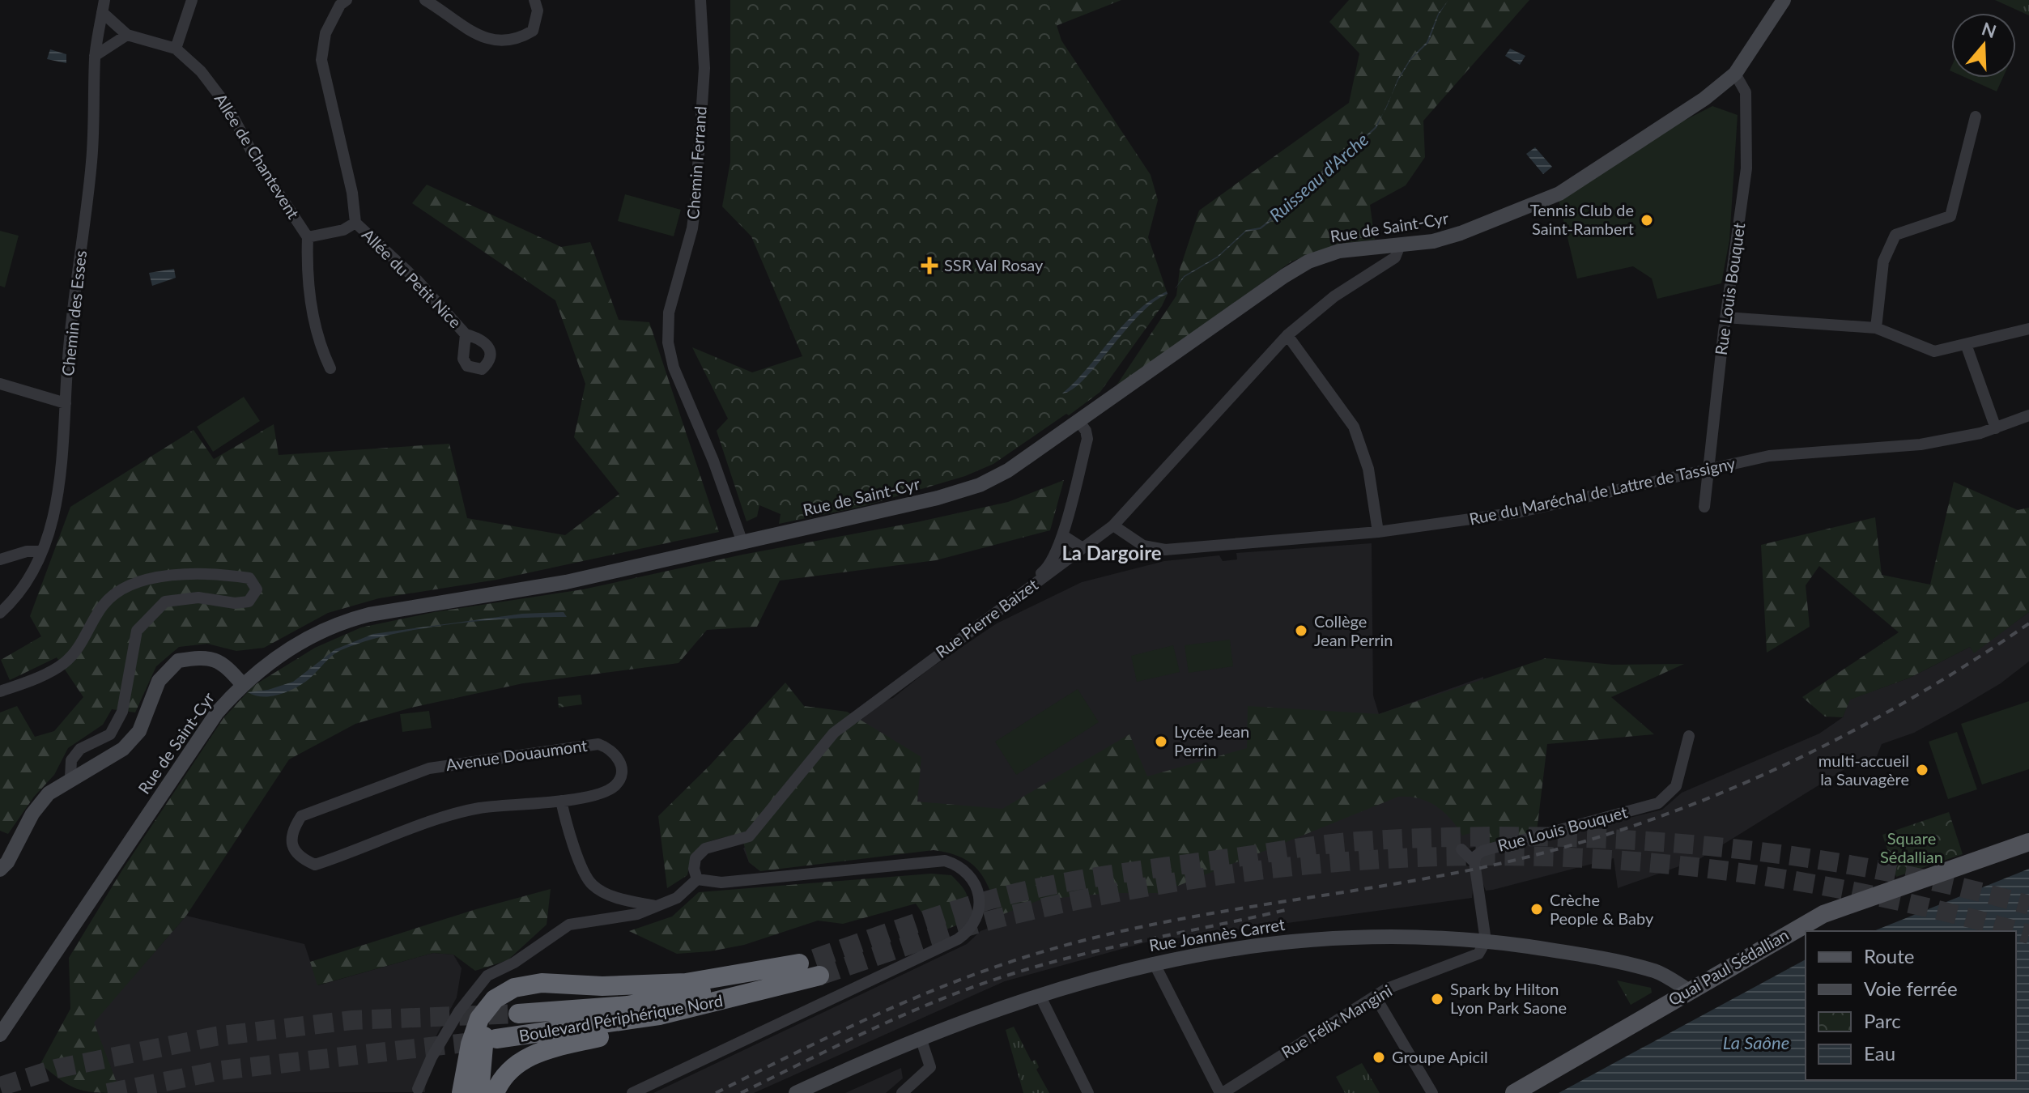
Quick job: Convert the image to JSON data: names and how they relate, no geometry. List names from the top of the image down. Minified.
{"streets":{"highway":["Boulevard Périphérique Nord"],"main road":["Rue de Saint-Cyr","Rue Joannès Carret","Quai Paul Sédallian"],"street":["Allée de Chantevent","Chemin Ferrand","Allée du Petit Nice","Rue Louis Bouquet","Chemin des Esses","Rue du Maréchal de Lattre de Tassigny","Rue Pierre Baizet","Avenue Douaumont","Rue Félix Mangini"]},"crossings":[["Allée de Chantevent","Allée du Petit Nice"],["Allée de Chantevent","Chemin des Esses"],["Chemin Ferrand","Rue de Saint-Cyr"],["Rue de Saint-Cyr","Rue Louis Bouquet"],["Rue de Saint-Cyr","Rue Pierre Baizet"],["Rue Louis Bouquet","Rue du Maréchal de Lattre de Tassigny"],["Rue du Maréchal de Lattre de Tassigny","Rue Pierre Baizet"],["Rue Joannès Carret","Quai Paul Sédallian"],["Rue Joannès Carret","Rue Félix Mangini"]],"districts":["La Dargoire"],"water":["Ruisseau d'Arche","La Saône"],"parks":["Square Sédallian"],"places":{"other":["Tennis Club de Saint-Rambert","Collège Jean Perrin","Lycée Jean Perrin","multi-accueil la Sauvagère","Crèche People & Baby","Spark by Hilton Lyon Park Saone","Groupe Apicil"],"health":["SSR Val Rosay"]},"legend":["Route","Voie ferrée","Parc","Eau"],"north":"top"}
